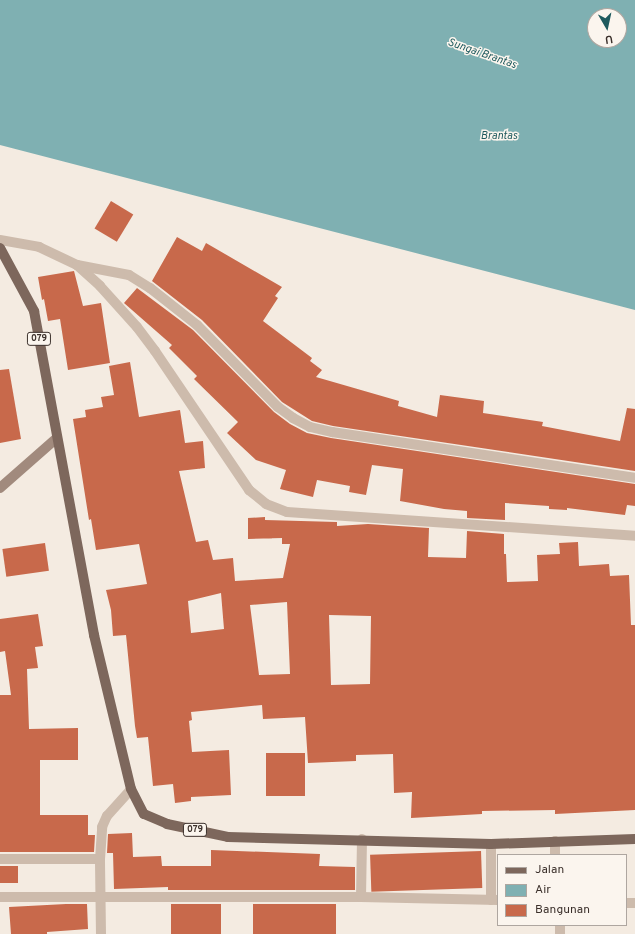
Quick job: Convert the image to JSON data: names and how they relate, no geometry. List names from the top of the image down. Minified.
{"streets":{"main road":["079"]},"water":["Sungai Brantas","Brantas"],"legend":["Jalan","Air","Bangunan"],"north":"bottom"}
